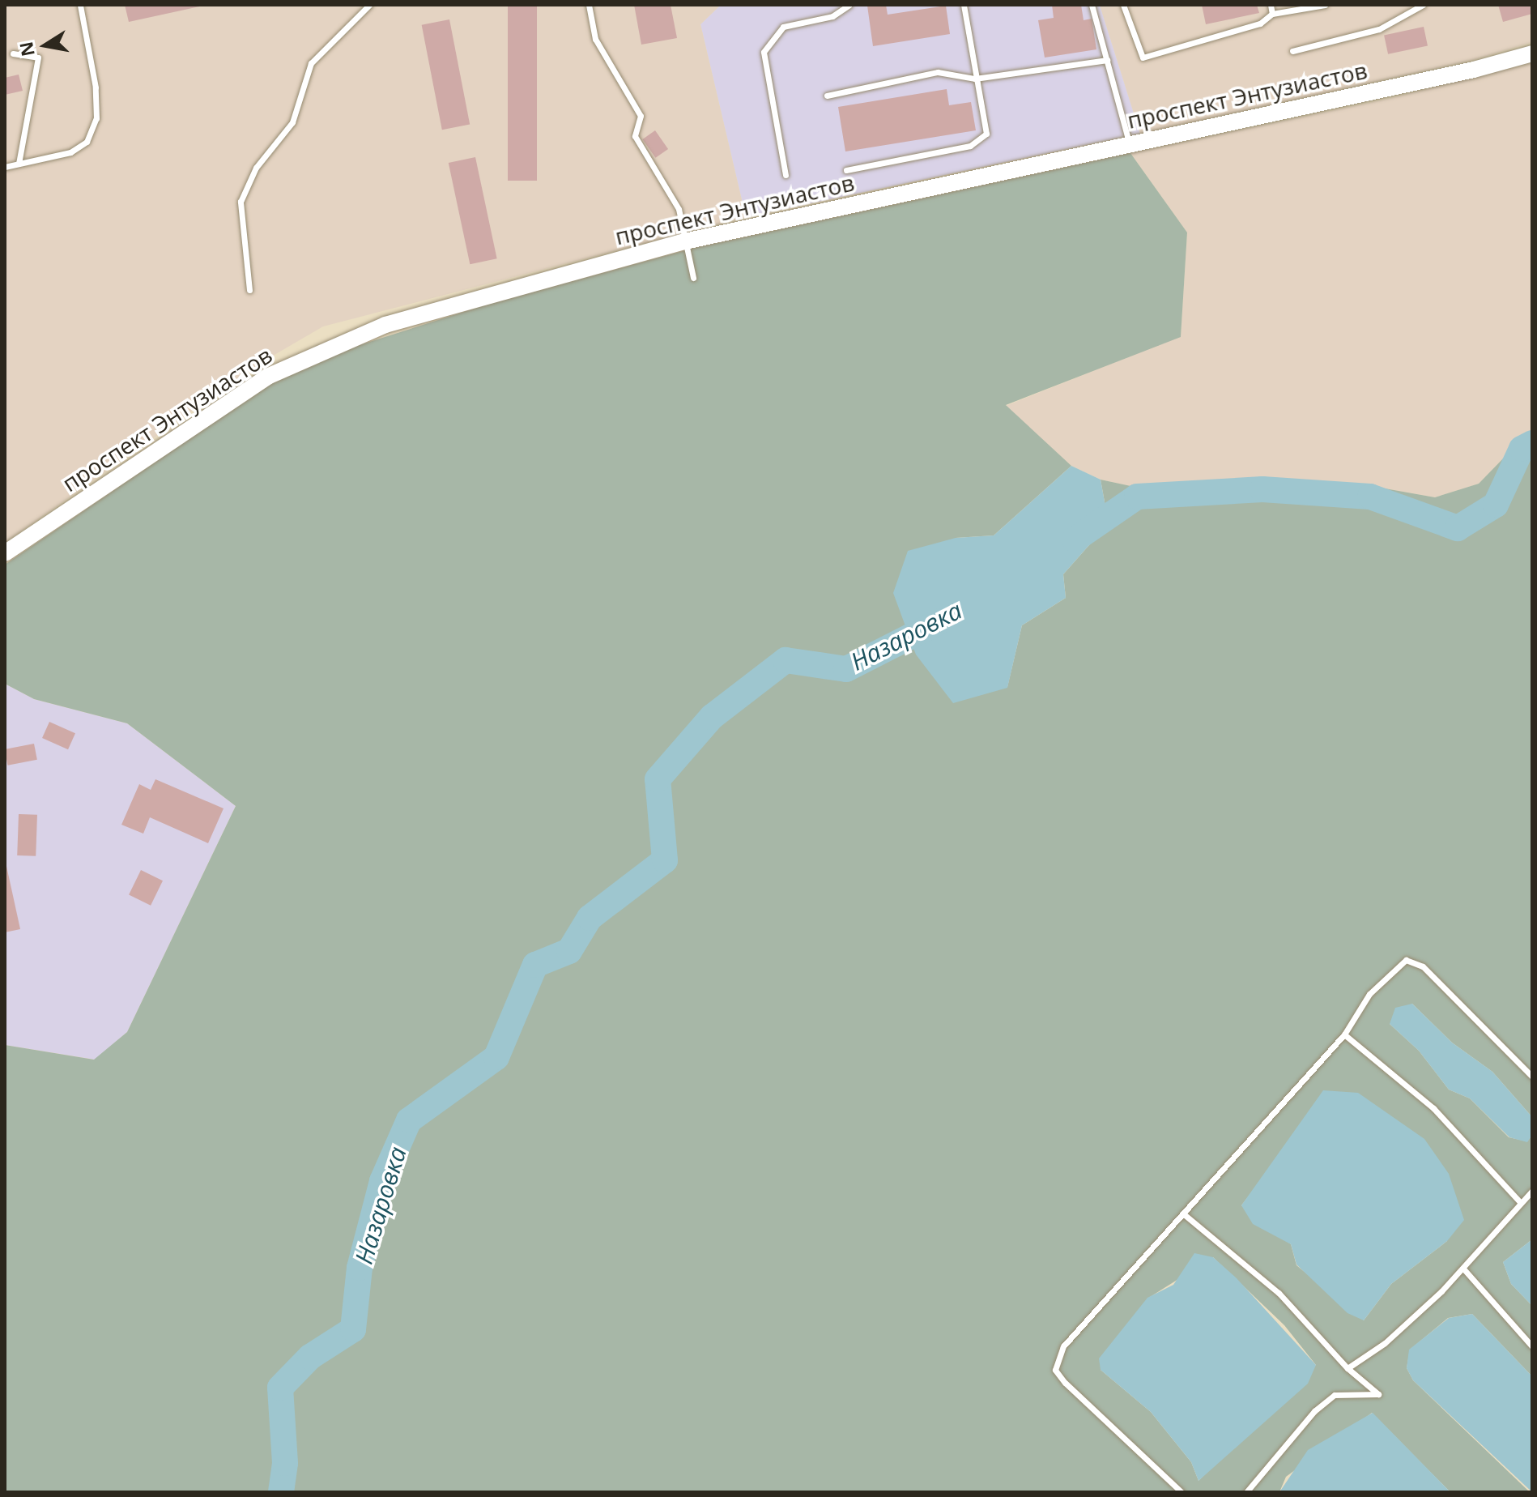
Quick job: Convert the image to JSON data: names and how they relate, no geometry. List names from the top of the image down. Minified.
{"streets":{"street":["проспект Энтузиастов"]},"water":["Назаровка"],"north":"left"}
